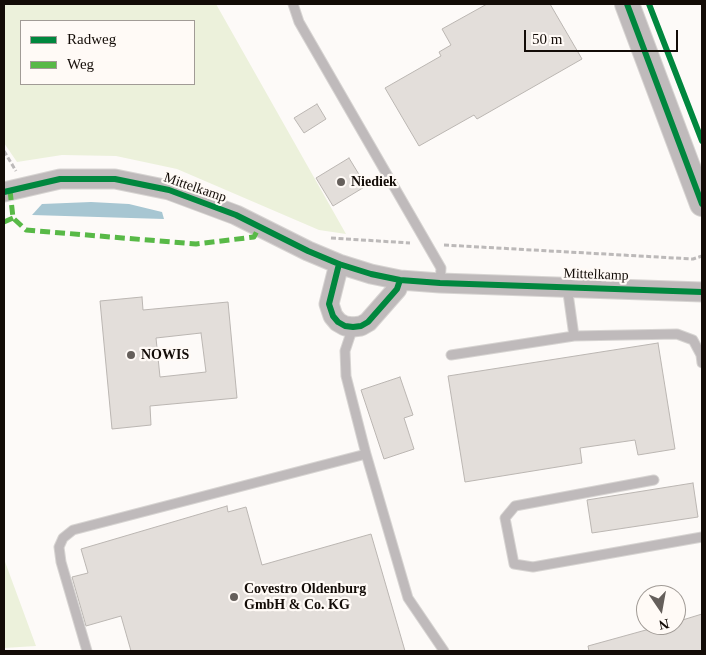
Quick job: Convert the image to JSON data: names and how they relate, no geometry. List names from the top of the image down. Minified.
{"streets":{"street":["Mittelkamp"]},"places":["Niediek","NOWIS","Covestro Oldenburg GmbH & Co. KG"],"legend":["Radweg","Weg"],"scale_bar":"50 m","north":"bottom"}
